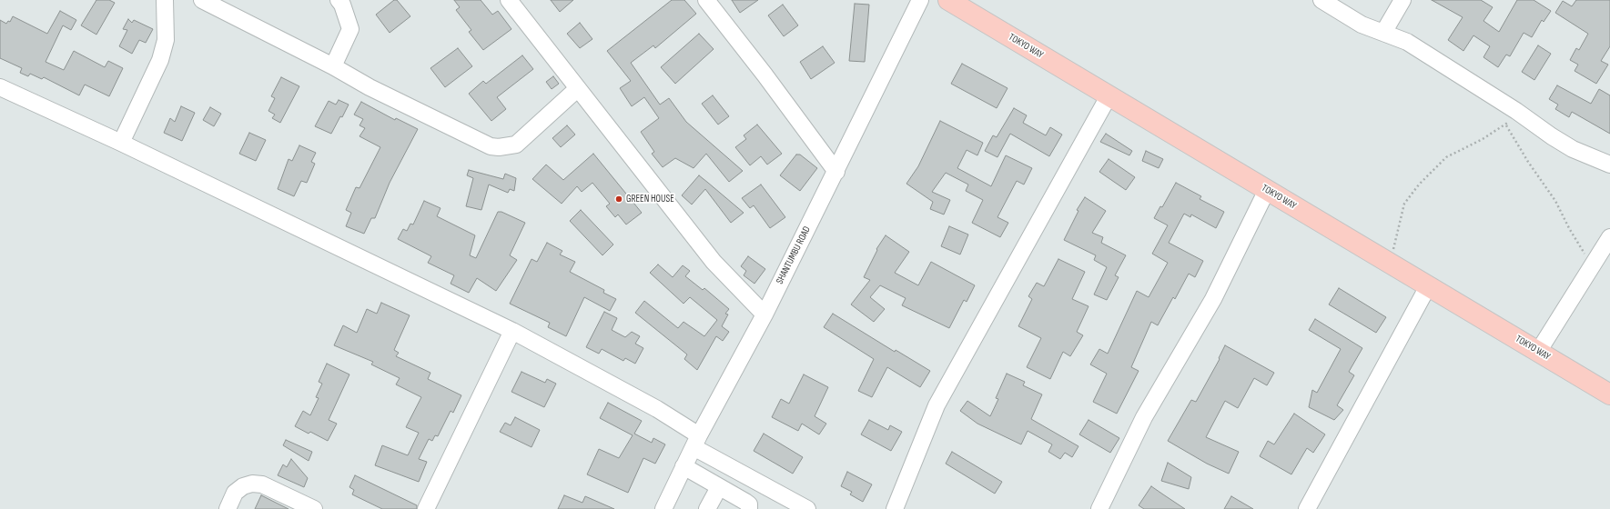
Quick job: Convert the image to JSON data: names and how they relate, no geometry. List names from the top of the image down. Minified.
{"streets":{"main road":["TOKYO WAY"],"street":["SHANTUMBU ROAD"]},"places":["GREEN HOUSE"]}
